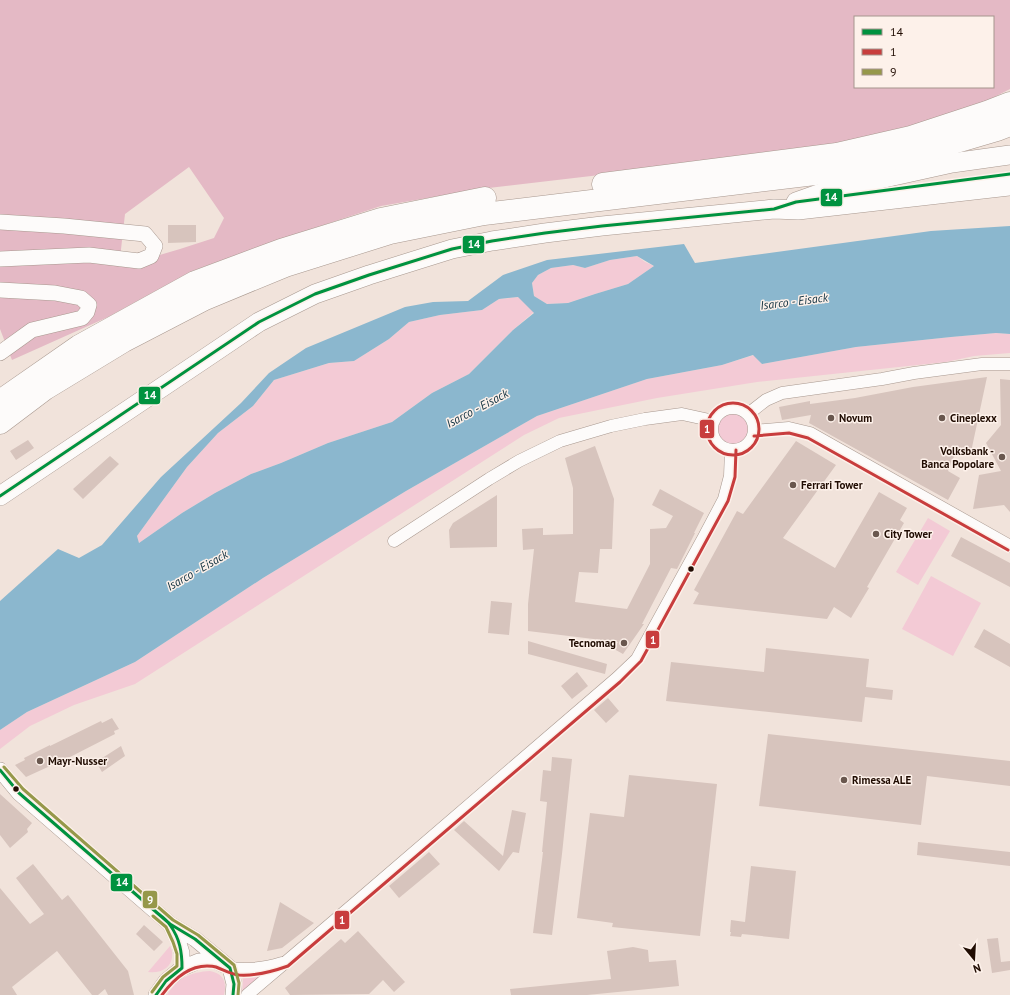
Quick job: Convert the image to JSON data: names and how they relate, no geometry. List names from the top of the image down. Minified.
{"water":["Isarco - Eisack"],"places":["Novum","Cineplexx","Volksbank - Banca Popolare","Ferrari Tower","City Tower","Tecnomag","Mayr-Nusser","Rimessa ALE"],"lines":["transit line 14","transit line 1","transit line 9"],"legend":["14","1","9"],"north":"bottom"}
